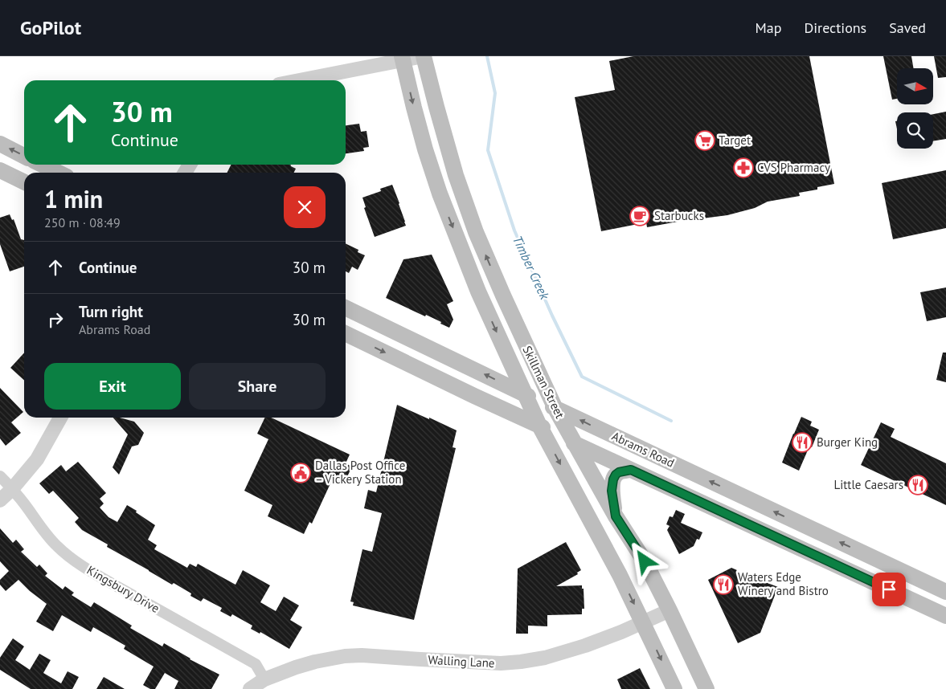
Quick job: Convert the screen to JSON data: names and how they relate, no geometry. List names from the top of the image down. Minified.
{"streets":{"main road":["Skillman Street","Abrams Road"],"street":["Kingsbury Drive","Walling Lane"]},"crossings":[["Skillman Street","Abrams Road"],["Skillman Street","Walling Lane"],["Kingsbury Drive","Walling Lane"]],"water":["Timber Creek"],"places":{"supermarket":["Target"],"pharmacy":["CVS Pharmacy"],"cafe":["Starbucks"],"restaurant":["Burger King","Little Caesars","Waters Edge Winery and Bistro"],"public building":["Dallas Post Office – Vickery Station"]},"north":"right","page":{"header":"GoPilot","nav":["Map","Directions","Saved"],"turn":["30 m","Continue"],"heading":["1 min","250 m · 08:49"],"list":[{"name":"Continue","value":"30 m"},{"name":"Turn right","note":"Abrams Road","value":"30 m"}],"buttons":["Exit","Share"]}}
